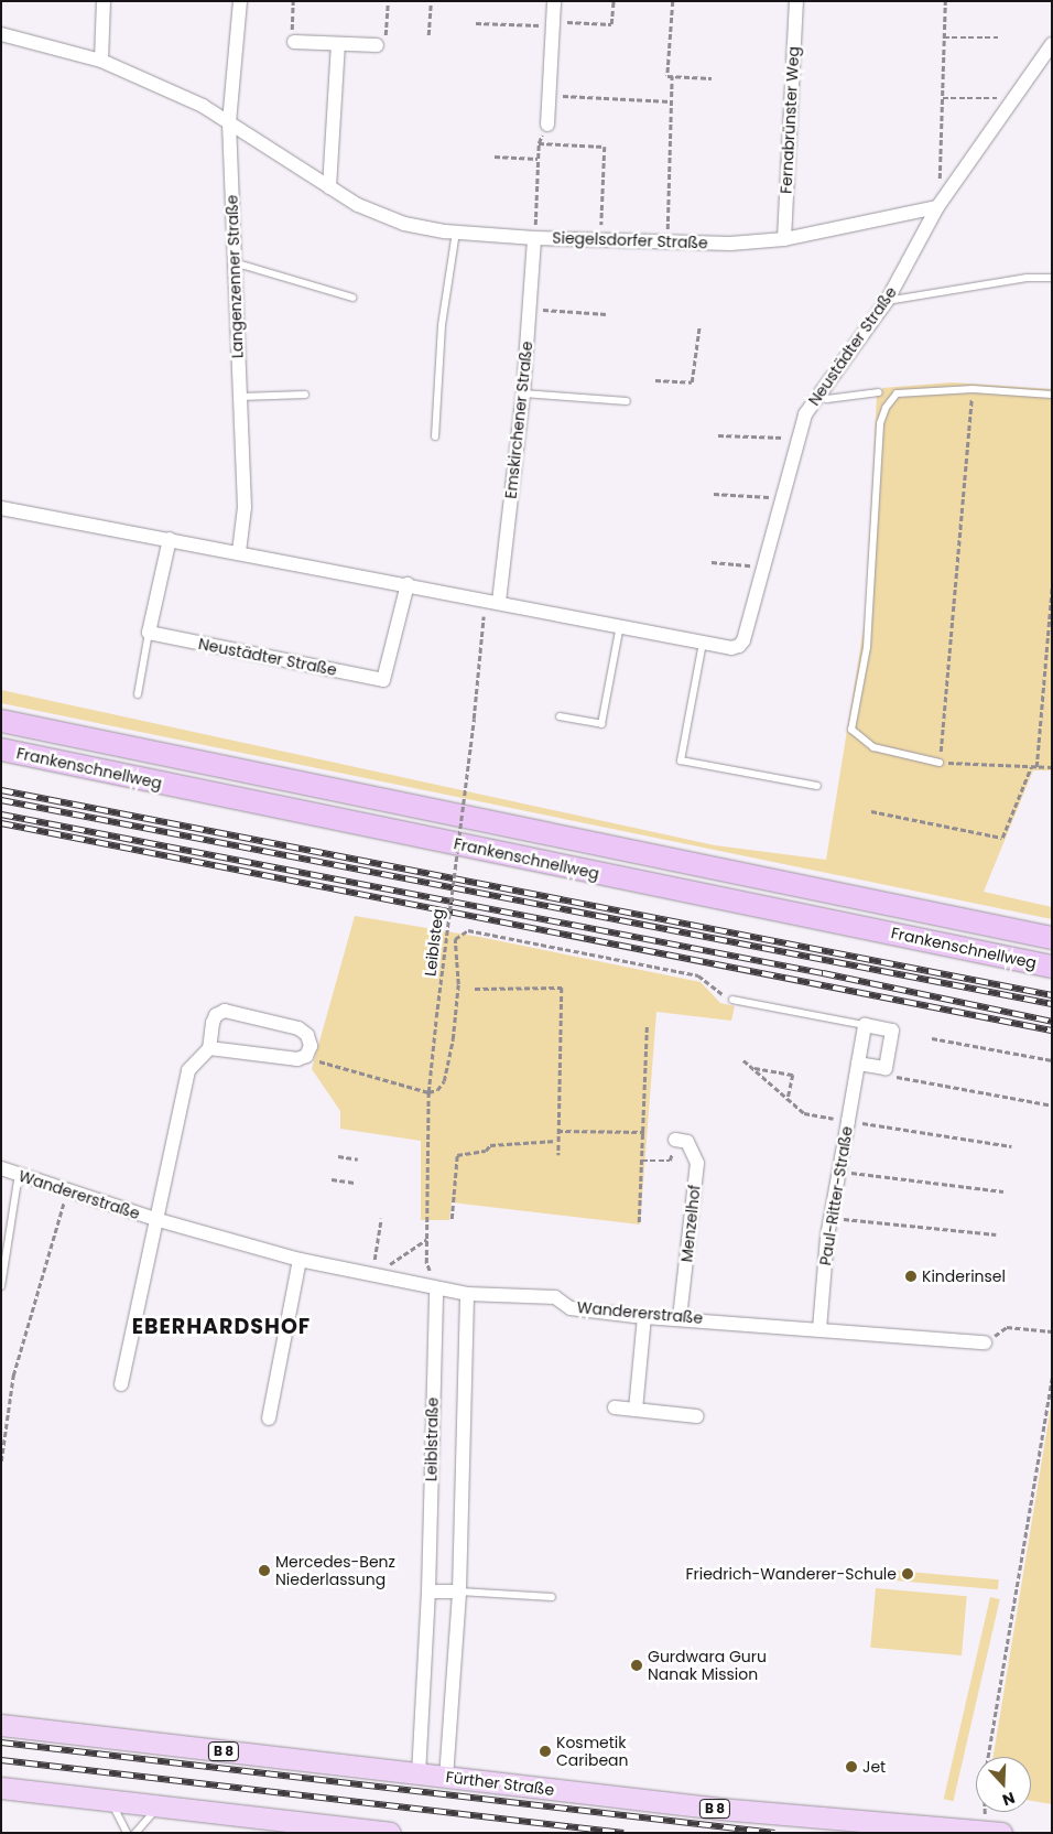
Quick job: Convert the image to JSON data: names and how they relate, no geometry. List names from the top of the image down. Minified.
{"streets":{"highway":["Frankenschnellweg"],"main road":["B 8","Fürther Straße"],"street":["Fernabrünster Weg","Siegelsdorfer Straße","Langenzenner Straße","Neustädter Straße","Emskirchener Straße","Wandererstraße","Paul-Ritter-Straße","Menzelhof","Leiblstraße"],"path":["Leiblsteg"]},"crossings":[["Fernabrünster Weg","Siegelsdorfer Straße"],["Siegelsdorfer Straße","Langenzenner Straße"],["Siegelsdorfer Straße","Neustädter Straße"],["Siegelsdorfer Straße","Emskirchener Straße"],["Langenzenner Straße","Neustädter Straße"],["Neustädter Straße","Emskirchener Straße"],["Neustädter Straße","Leiblsteg"],["Emskirchener Straße","Leiblsteg"],["Leiblsteg","Wandererstraße"],["Leiblsteg","Leiblstraße"],["Wandererstraße","Paul-Ritter-Straße"],["Wandererstraße","Menzelhof"],["Wandererstraße","Leiblstraße"],["Leiblstraße","Fürther Straße"]],"districts":["EBERHARDSHOF"],"places":["Kinderinsel","Mercedes-Benz Niederlassung","Friedrich-Wanderer-Schule","Gurdwara Guru Nanak Mission","Kosmetik Caribean","Jet"],"north":"bottom"}
